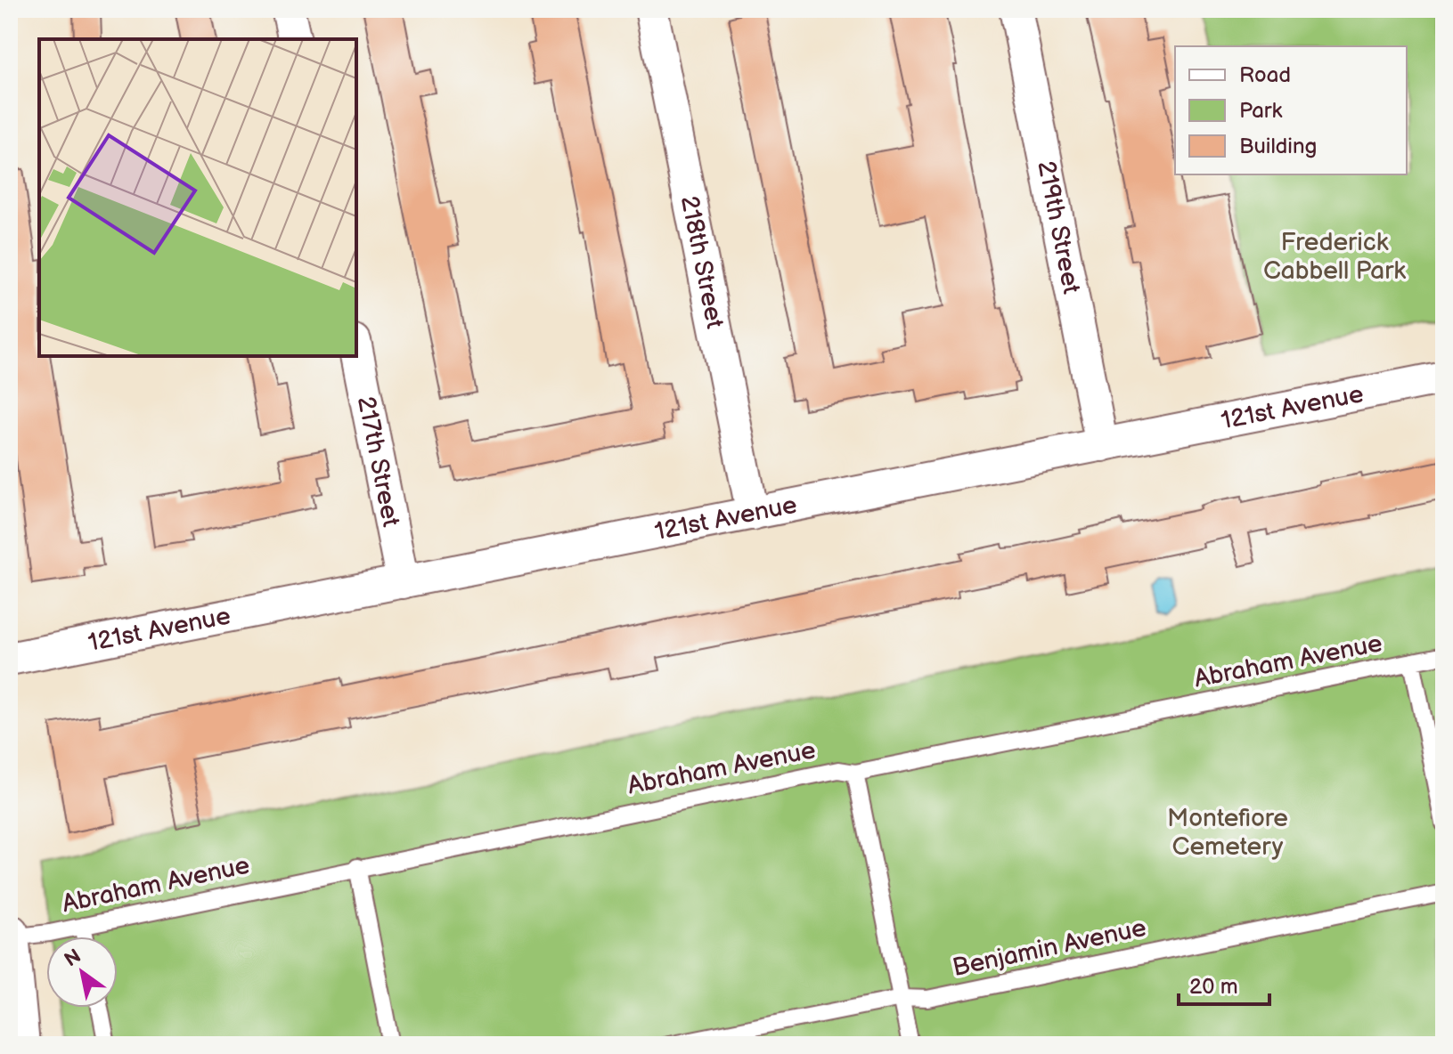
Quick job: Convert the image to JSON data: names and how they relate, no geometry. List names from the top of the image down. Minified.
{"streets":{"street":["219th Street","218th Street","121st Avenue","217th Street"],"lane":["Abraham Avenue","Benjamin Avenue"]},"crossings":[["219th Street","121st Avenue"],["218th Street","121st Avenue"],["121st Avenue","217th Street"]],"parks":["Frederick Cabbell Park","Montefiore Cemetery"],"legend":["Road","Park","Building"],"scale_bar":"20 m","north":"top left"}
